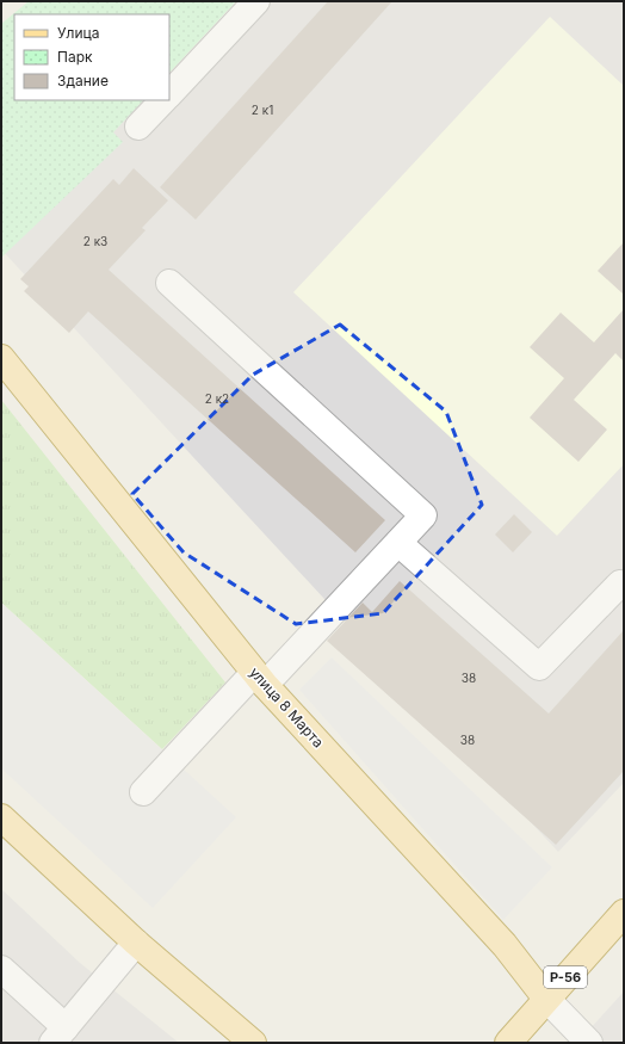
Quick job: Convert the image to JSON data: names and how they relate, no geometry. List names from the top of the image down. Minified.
{"streets":{"main road":["улица 8 Марта","Р-56"]},"crossings":[["улица 8 Марта","Р-56"]],"house_numbers":["2 к1","2 к3","2 к2","38","38"],"legend":["Улица","Парк","Здание"]}
